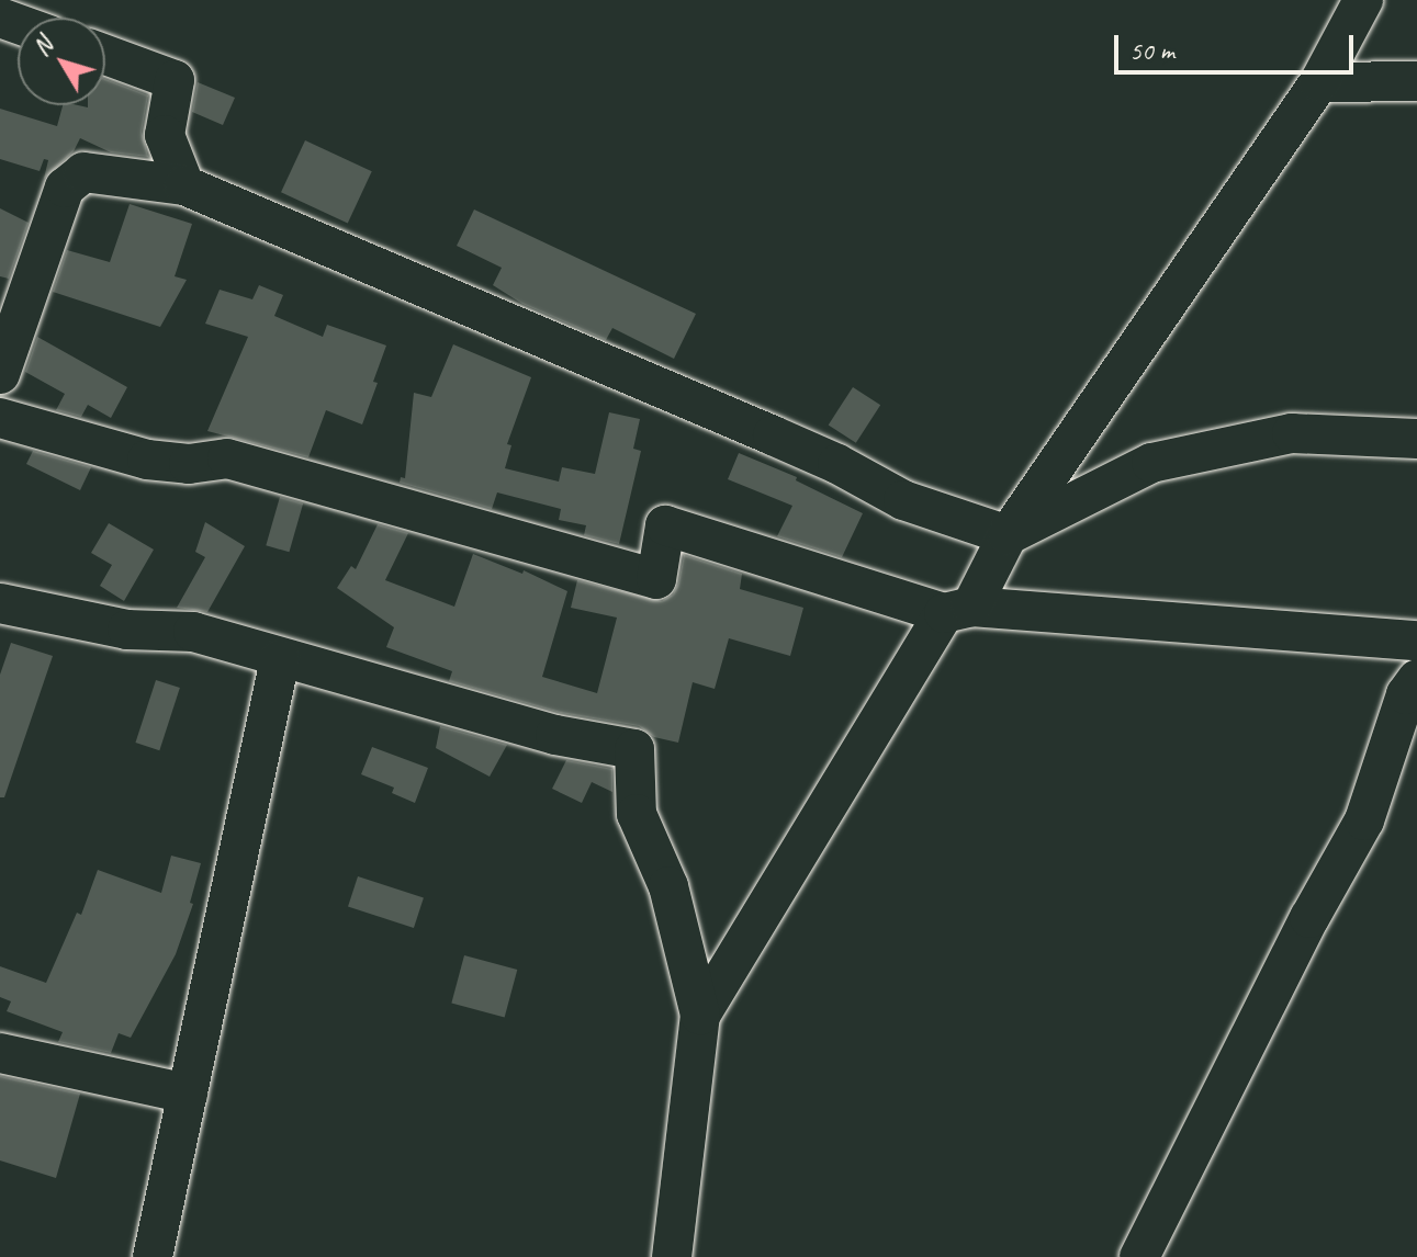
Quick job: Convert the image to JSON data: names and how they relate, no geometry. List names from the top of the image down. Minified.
{"scale_bar":"50 m","north":"top left"}
